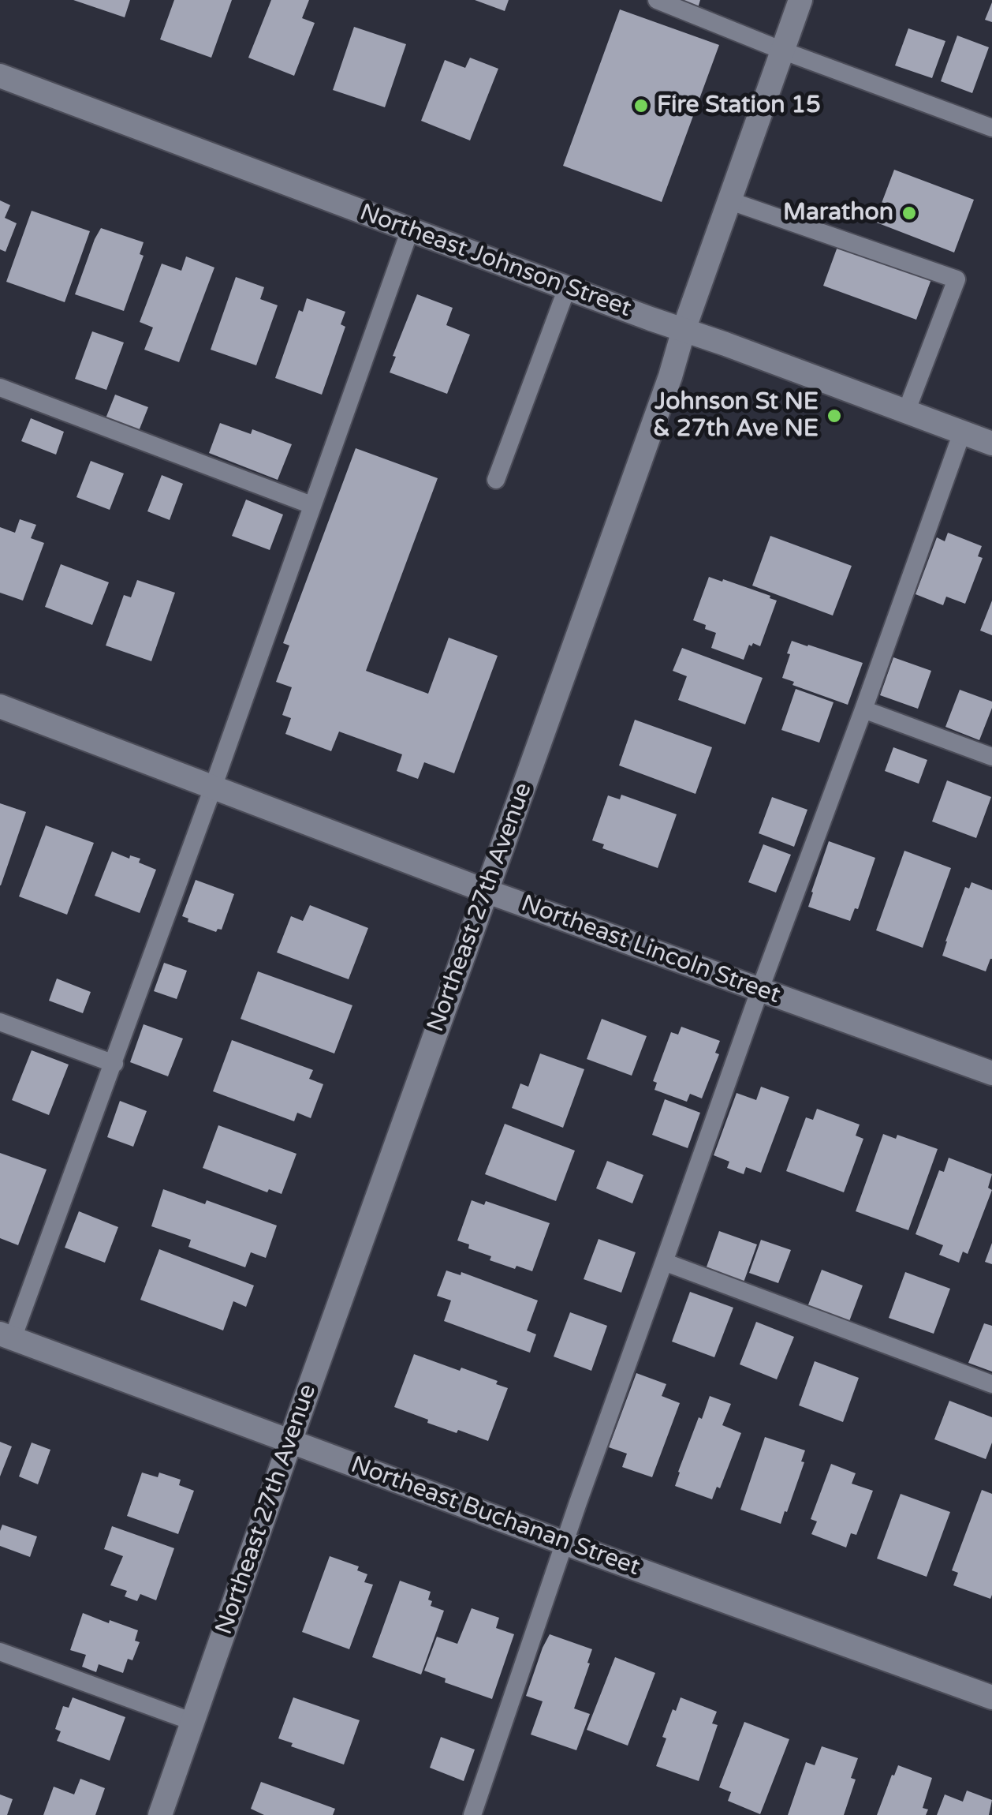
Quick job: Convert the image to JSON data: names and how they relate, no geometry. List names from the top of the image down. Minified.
{"streets":{"street":["Northeast Johnson Street","Northeast 27th Avenue","Northeast Lincoln Street","Northeast Buchanan Street"]},"crossings":[["Northeast Johnson Street","Northeast 27th Avenue"],["Northeast 27th Avenue","Northeast Lincoln Street"],["Northeast 27th Avenue","Northeast Buchanan Street"]],"places":["Fire Station 15","Marathon","Johnson St NE & 27th Ave NE"]}
